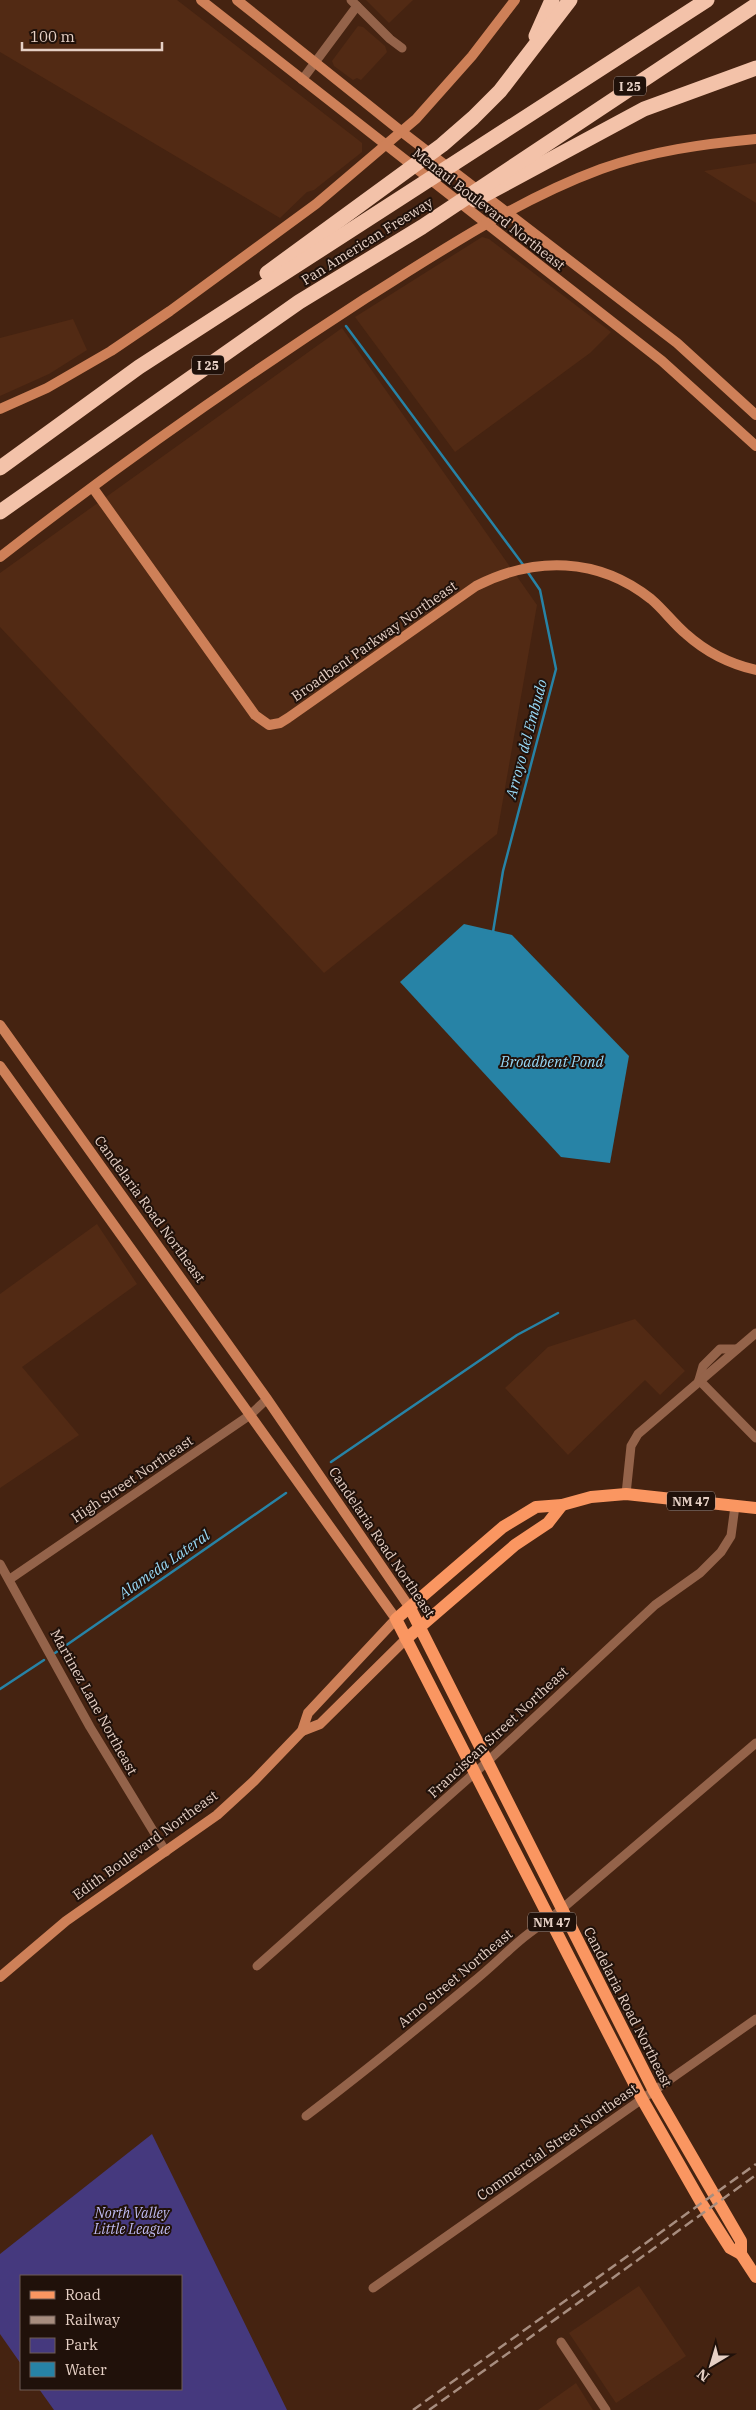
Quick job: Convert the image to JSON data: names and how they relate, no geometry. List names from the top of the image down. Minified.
{"streets":{"highway":["I 25","Pan American Freeway"],"main road":["Menaul Boulevard Northeast","Broadbent Parkway Northeast","Candelaria Road Northeast","NM 47","Edith Boulevard Northeast"],"street":["High Street Northeast","Martinez Lane Northeast","Franciscan Street Northeast","Arno Street Northeast","Commercial Street Northeast"]},"crossings":[["Candelaria Road Northeast","High Street Northeast"],["Candelaria Road Northeast","NM 47"],["Candelaria Road Northeast","Franciscan Street Northeast"],["Candelaria Road Northeast","Edith Boulevard Northeast"],["Candelaria Road Northeast","Arno Street Northeast"],["Candelaria Road Northeast","Commercial Street Northeast"],["High Street Northeast","Martinez Lane Northeast"],["NM 47","Franciscan Street Northeast"],["NM 47","Edith Boulevard Northeast"],["NM 47","Arno Street Northeast"],["NM 47","Commercial Street Northeast"],["Martinez Lane Northeast","Edith Boulevard Northeast"]],"water":["Arroyo del Embudo","Broadbent Pond","Alameda Lateral"],"parks":["North Valley Little League"],"legend":["Road","Railway","Park","Water"],"scale_bar":"100 m","north":"bottom left"}
